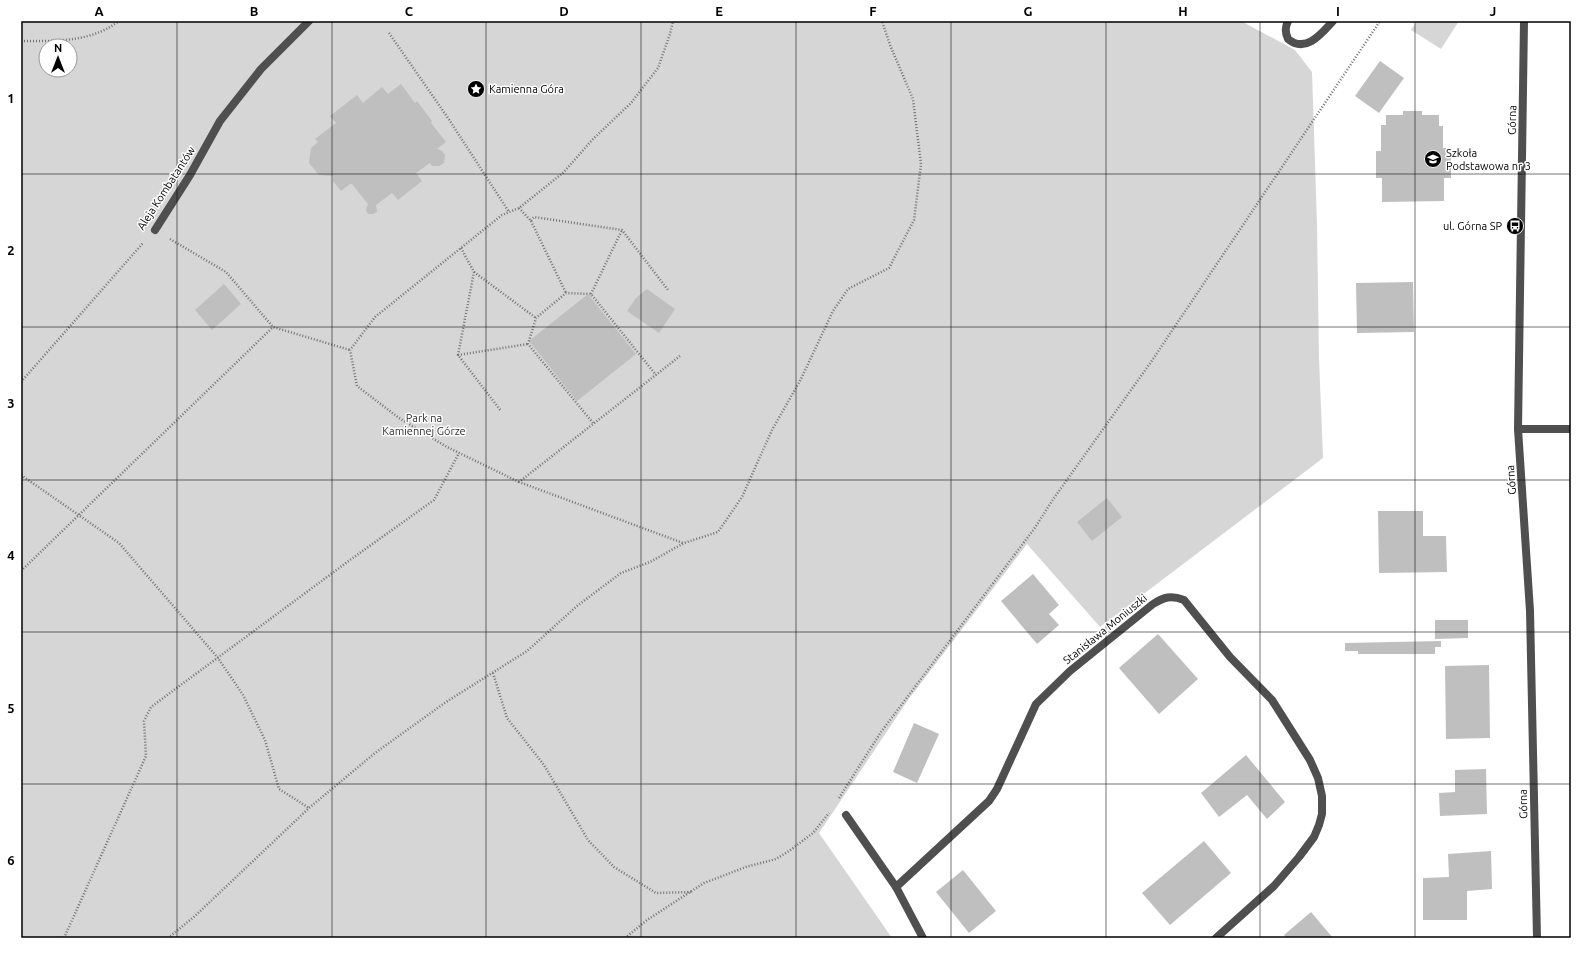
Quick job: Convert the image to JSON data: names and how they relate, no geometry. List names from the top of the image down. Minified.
{"streets":{"street":["Górna","Aleja Kombatantów","Stanisława Moniuszki"]},"parks":["Park na Kamiennej Górze"],"places":{"place":["Kamienna Góra"],"school or university":["Szkoła Podstawowa nr 3"],"bus stop":["ul. Górna SP"]},"north":"top","grid":{"columns":["A","B","C","D","E","F","G","H","I","J"],"rows":["1","2","3","4","5","6"]}}
